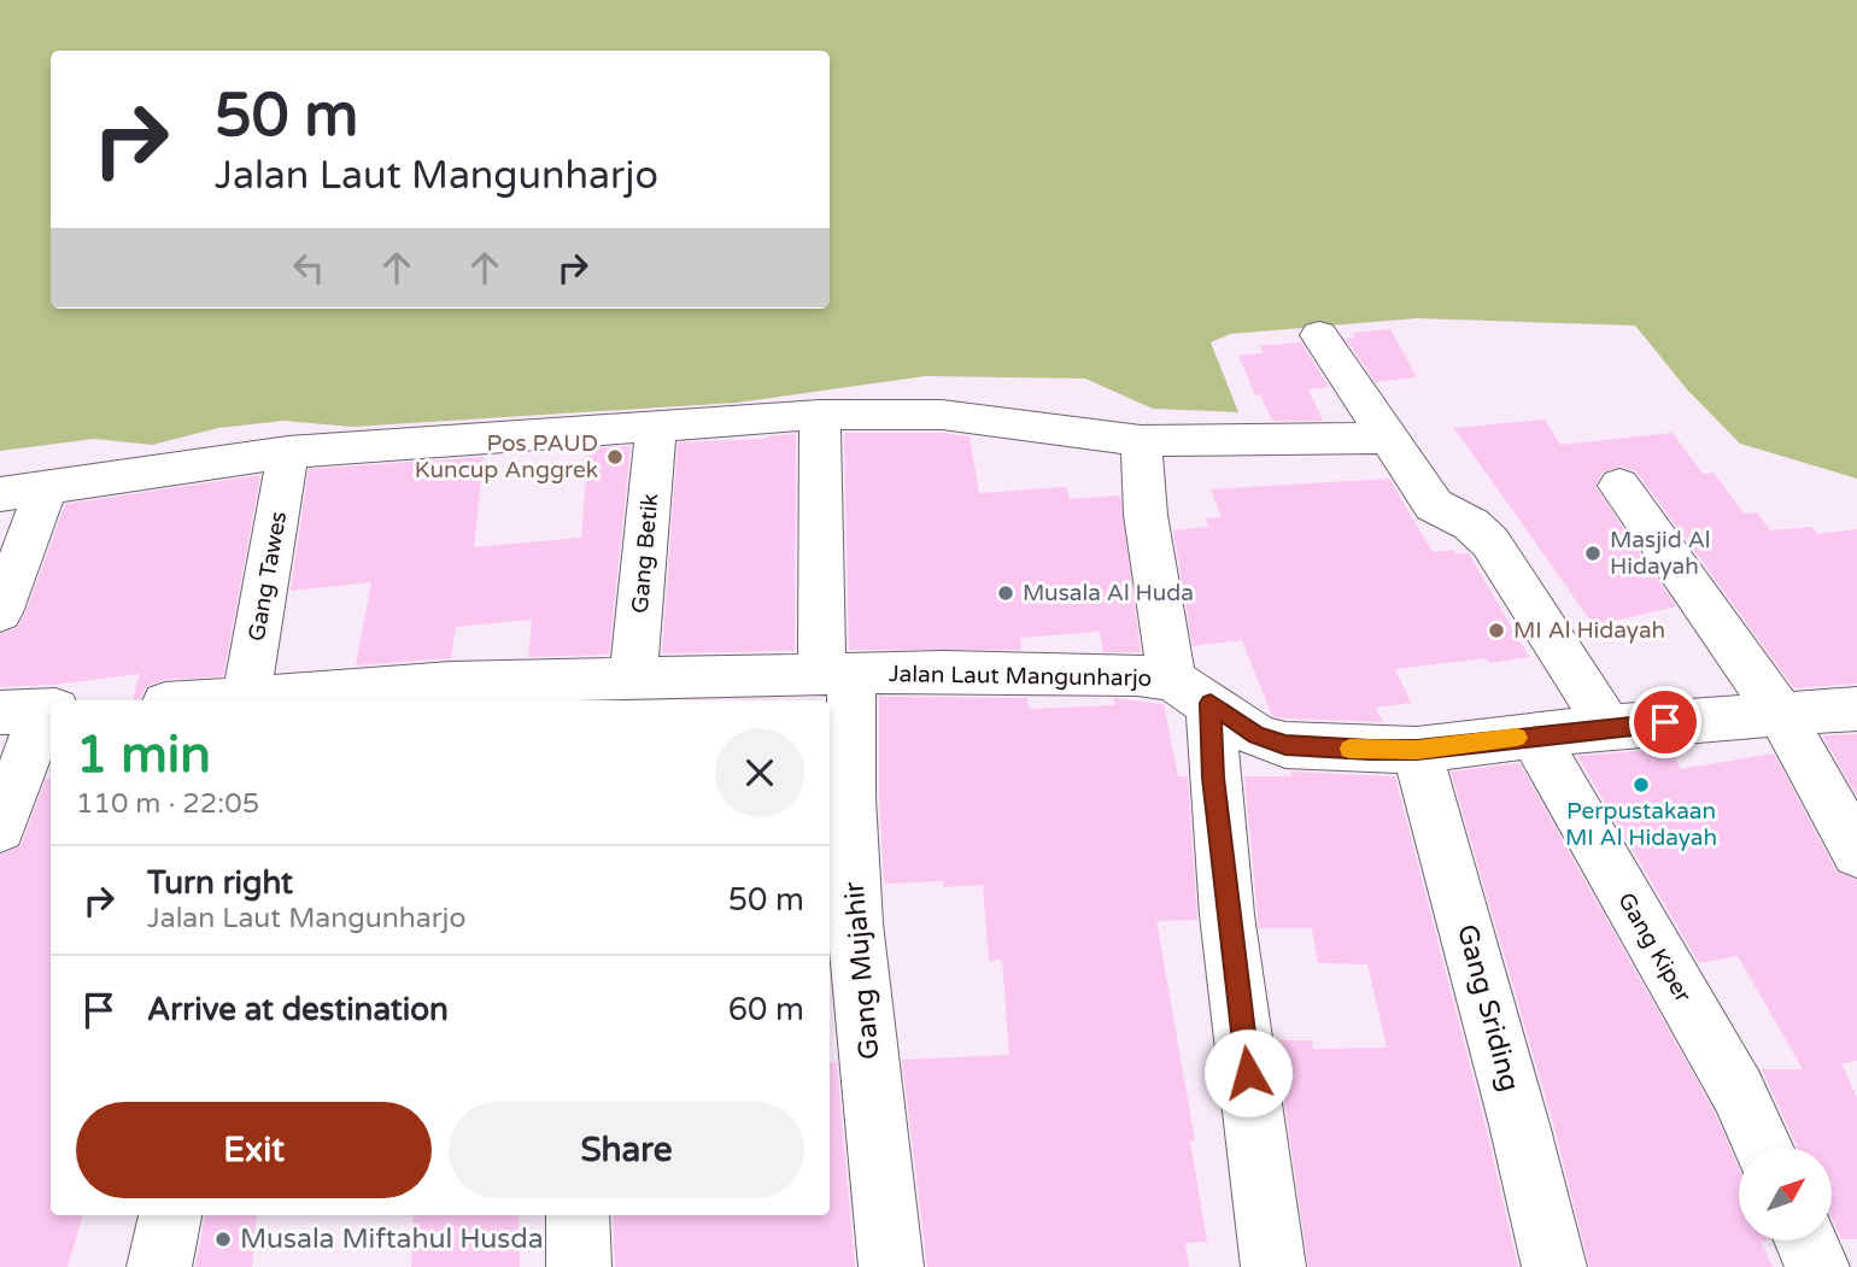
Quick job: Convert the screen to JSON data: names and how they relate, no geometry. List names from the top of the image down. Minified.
{"streets":{"street":["Gang Betik","Gang Tawes","Jalan Laut Mangunharjo","Gang Kiper","Gang Mujahir","Gang Sriding"]},"crossings":[["Gang Betik","Jalan Laut Mangunharjo"],["Gang Tawes","Jalan Laut Mangunharjo"],["Jalan Laut Mangunharjo","Gang Kiper"],["Jalan Laut Mangunharjo","Gang Mujahir"],["Jalan Laut Mangunharjo","Gang Sriding"]],"places":["Pos PAUD Kuncup Anggrek","Masjid Al Hidayah","Musala Al Huda","MI Al Hidayah","Perpustakaan MI Al Hidayah","Musala Miftahul Husda"],"north":"top right","page":{"turn":["50 m","Jalan Laut Mangunharjo"],"heading":["1 min","110 m · 22:05"],"list":[{"name":"Turn right","note":"Jalan Laut Mangunharjo","value":"50 m"},{"name":"Arrive at destination","value":"60 m"}],"buttons":["Exit","Share"]}}
